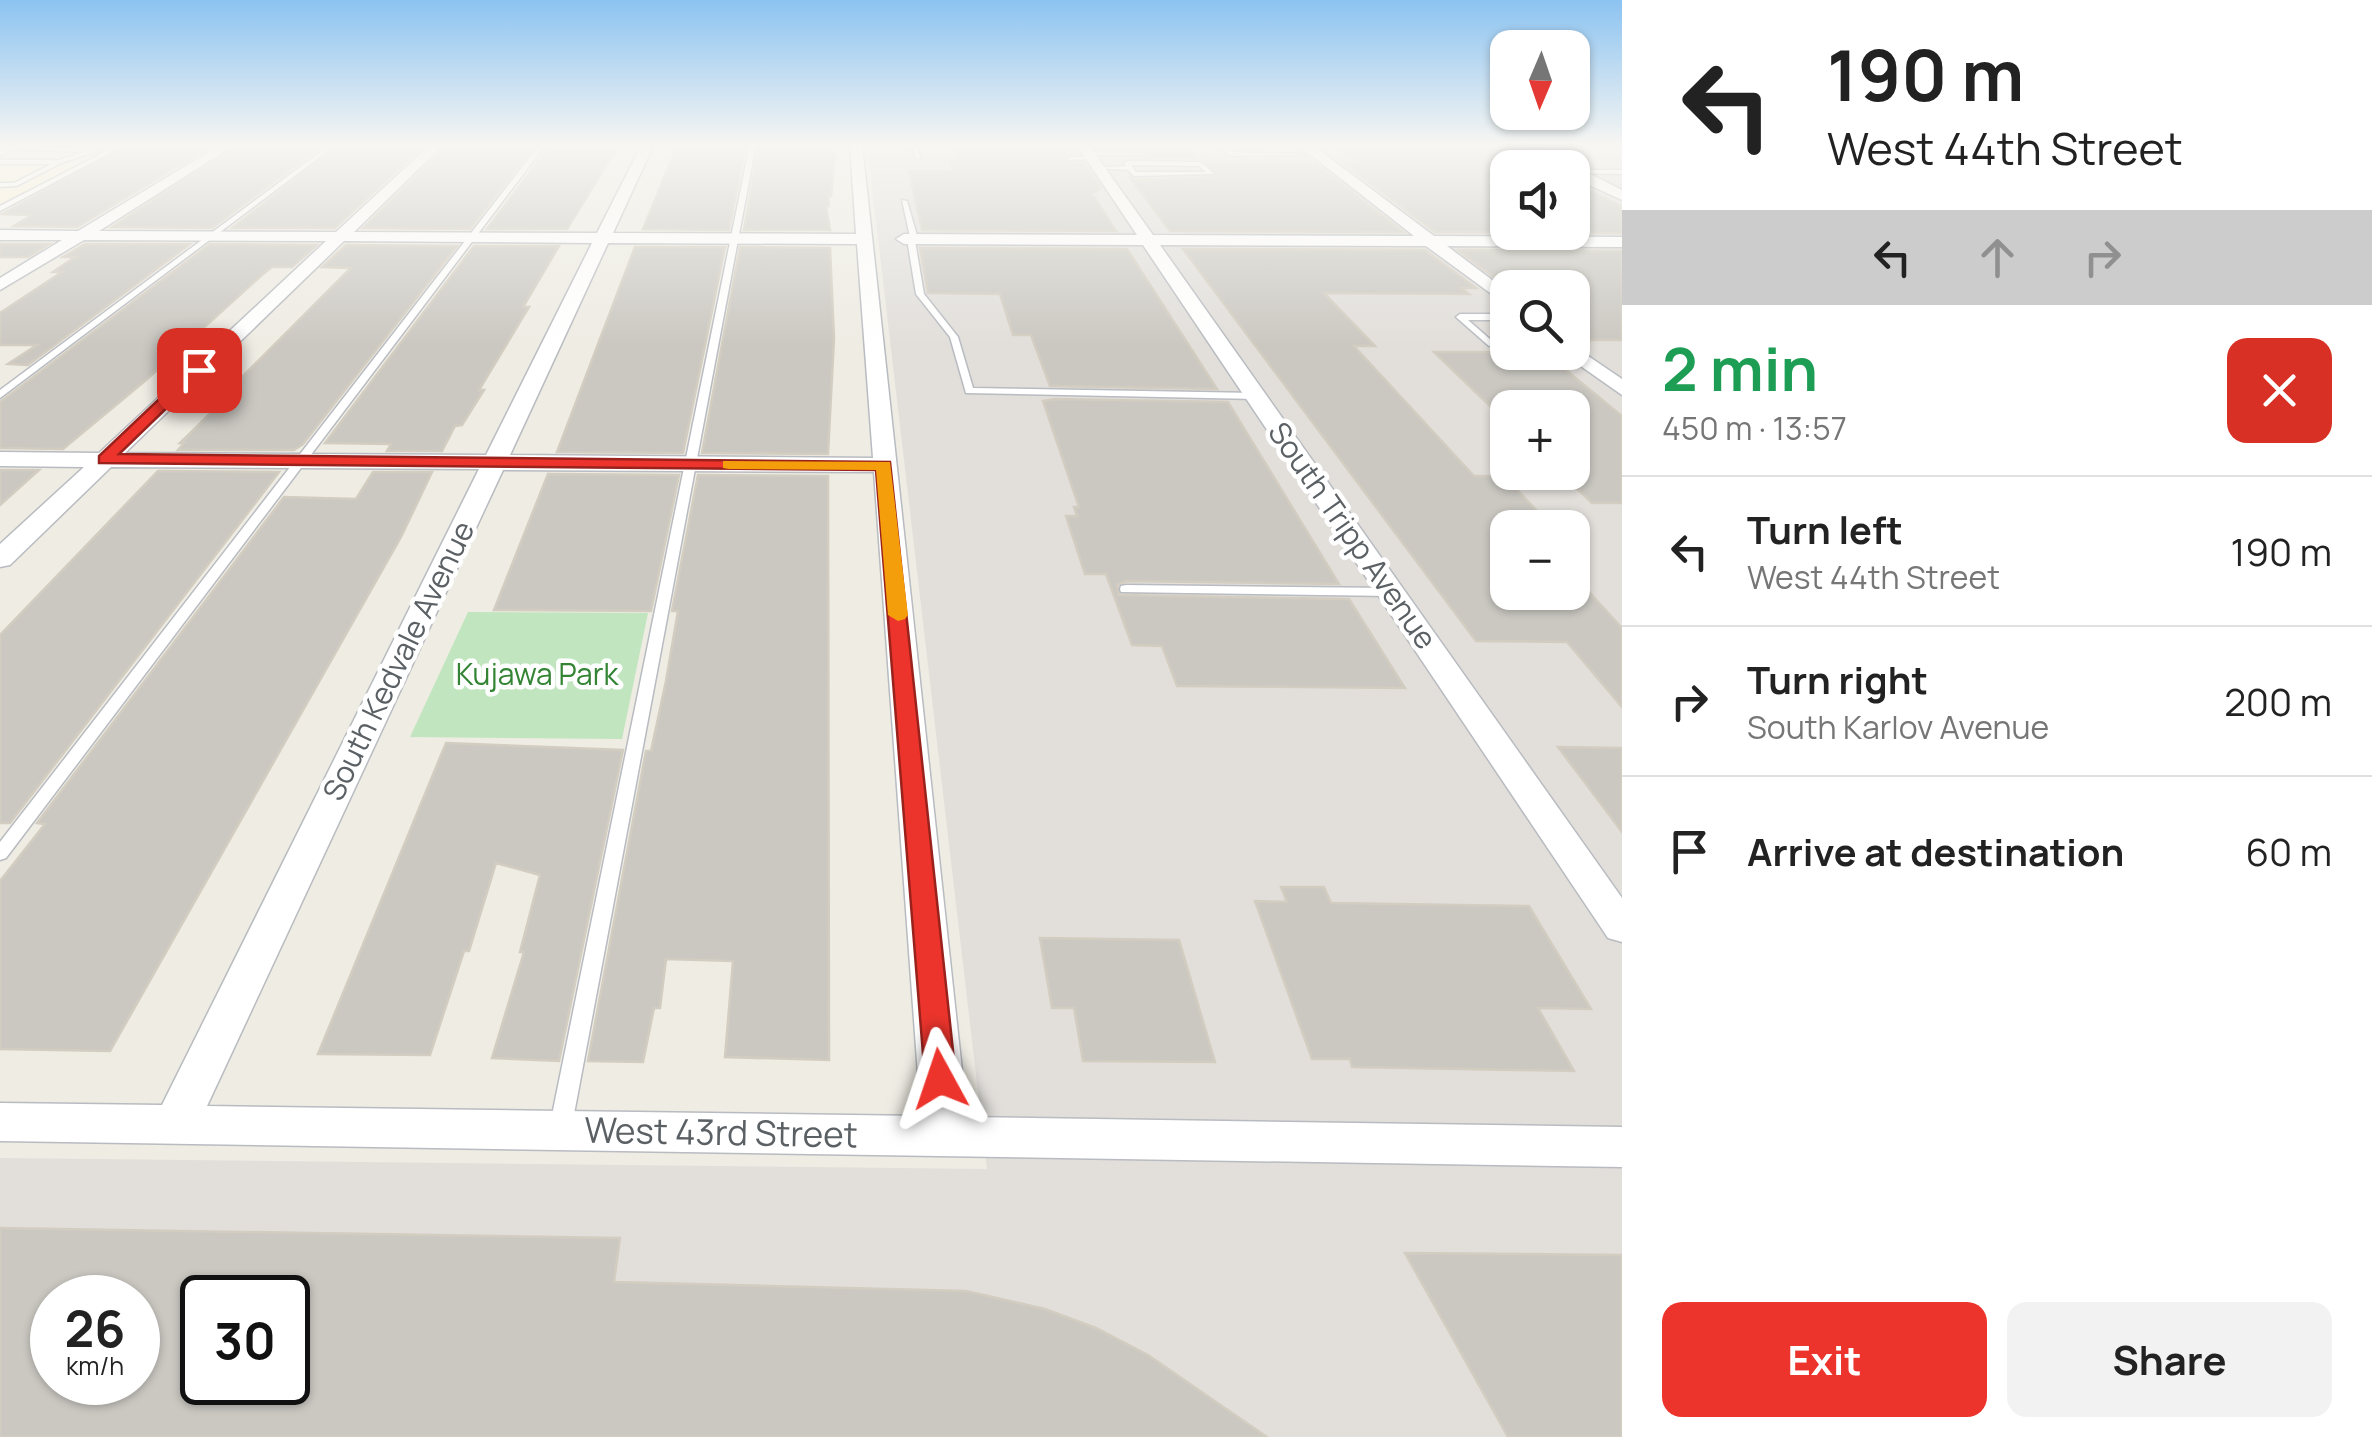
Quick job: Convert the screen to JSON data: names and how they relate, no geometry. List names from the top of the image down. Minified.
{"streets":{"street":["South Tripp Avenue","South Kedvale Avenue","West 43rd Street"]},"crossings":[["South Kedvale Avenue","West 43rd Street"]],"parks":["Kujawa Park"],"north":"bottom","page":{"turn":["190 m","West 44th Street"],"map_buttons":["+","−"],"heading":["2 min","450 m · 13:57"],"list":[{"name":"Turn left","note":"West 44th Street","value":"190 m"},{"name":"Turn right","note":"South Karlov Avenue","value":"200 m"},{"name":"Arrive at destination","value":"60 m"}],"speed":"26 km/h","limit":"30","buttons":["Exit","Share"]}}
